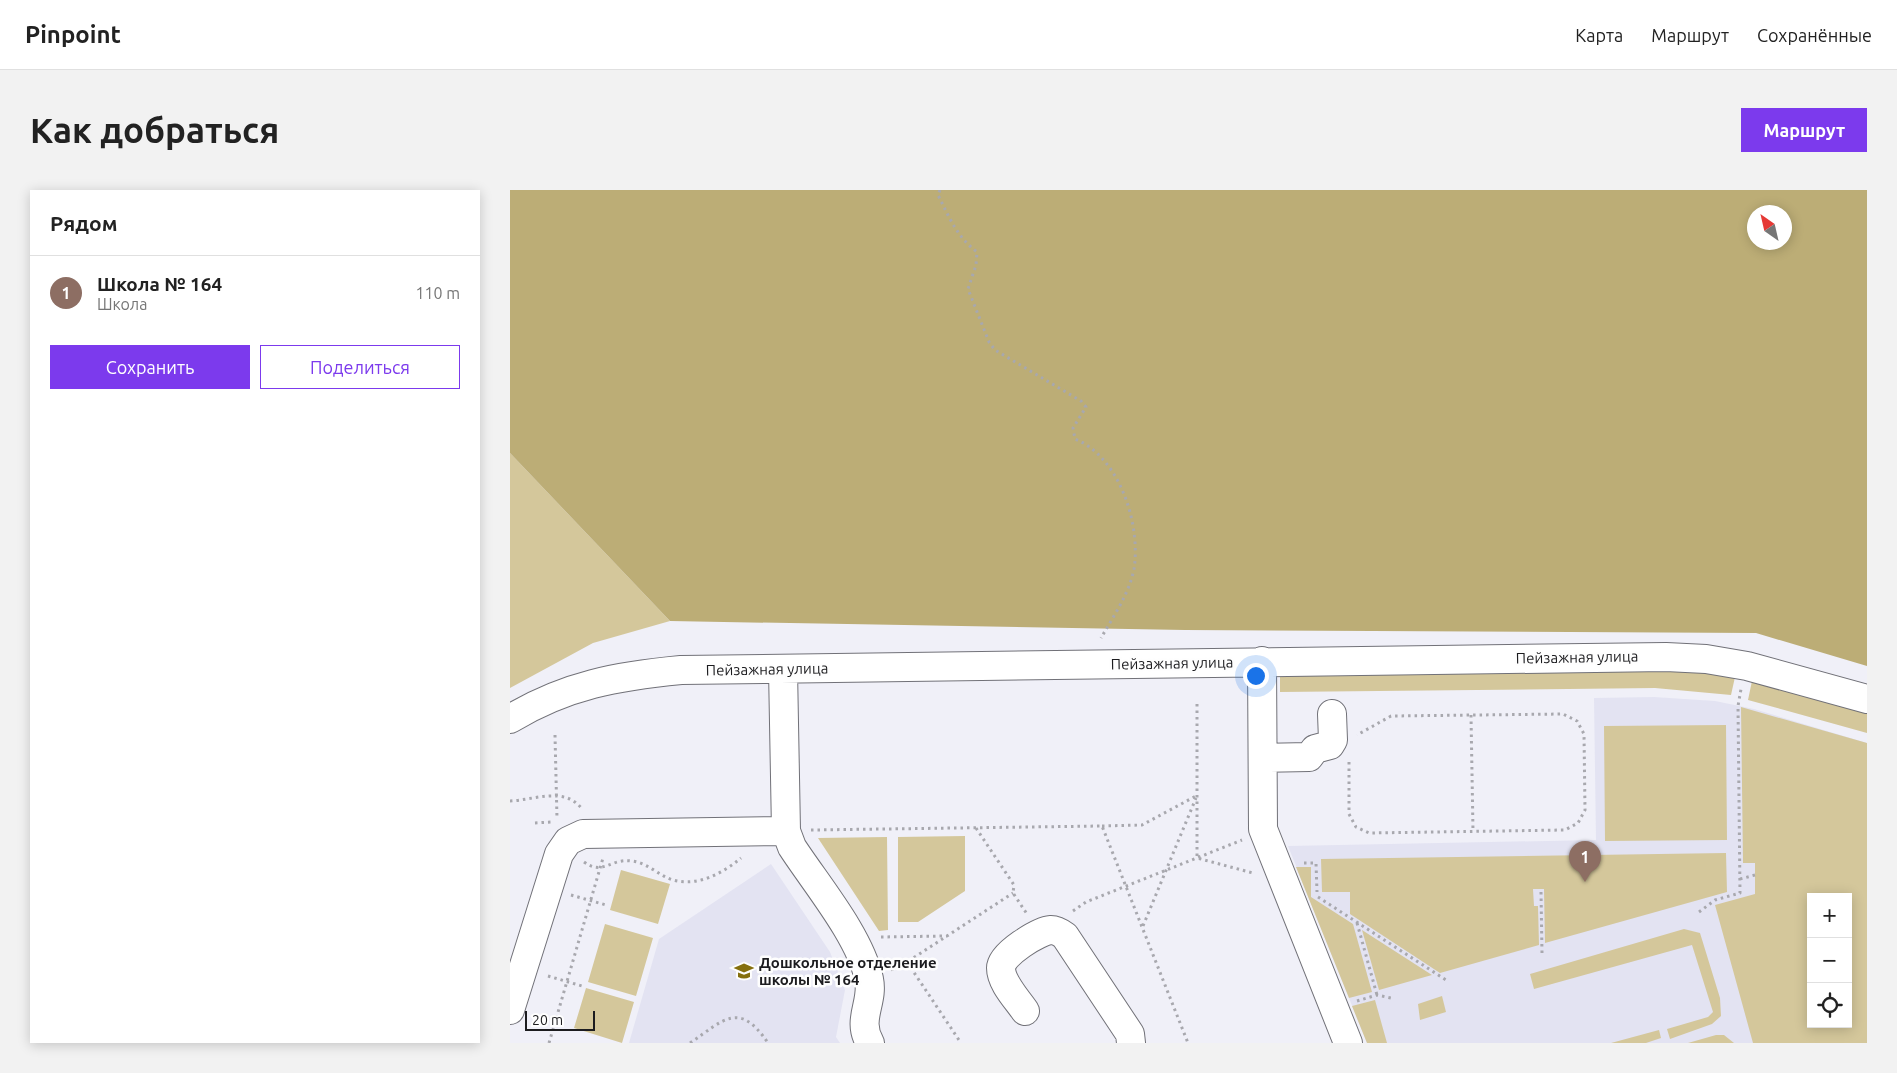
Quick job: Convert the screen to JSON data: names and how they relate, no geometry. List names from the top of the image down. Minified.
{"streets":{"street":["Пейзажная улица"]},"places":{"school or university":["Дошкольное отделение школы № 164"]},"scale_bar":"20 m","north":"top left","page":{"header":"Pinpoint","nav":["Карта","Маршрут","Сохранённые"],"buttons":["Маршрут",["Сохранить","Поделиться"]],"title":"Как добраться","heading":"Рядом","list":[{"mark":"1","name":"Школа № 164","note":"Школа","value":"110 m"}],"pins":"1","map_buttons":["+","−"],"scale":"20 m"}}
